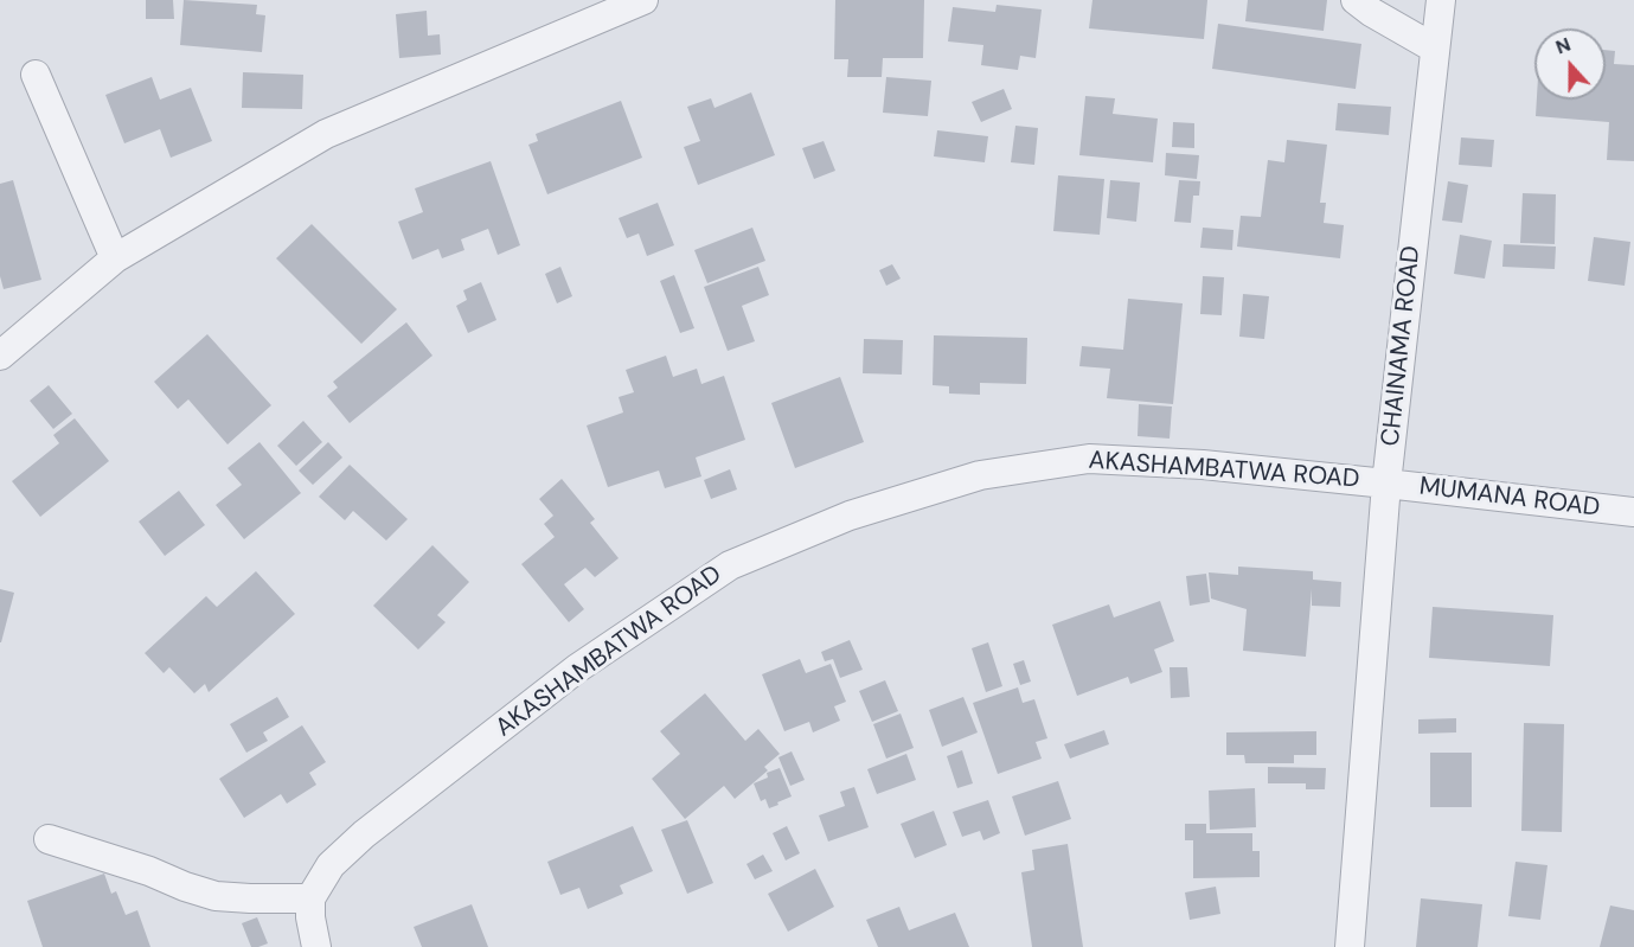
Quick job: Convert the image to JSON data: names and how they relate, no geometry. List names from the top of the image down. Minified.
{"streets":{"street":["CHAINAMA ROAD","AKASHAMBATWA ROAD","MUMANA ROAD"]},"crossings":[["CHAINAMA ROAD","AKASHAMBATWA ROAD"],["CHAINAMA ROAD","MUMANA ROAD"],["AKASHAMBATWA ROAD","MUMANA ROAD"]],"north":"top"}
